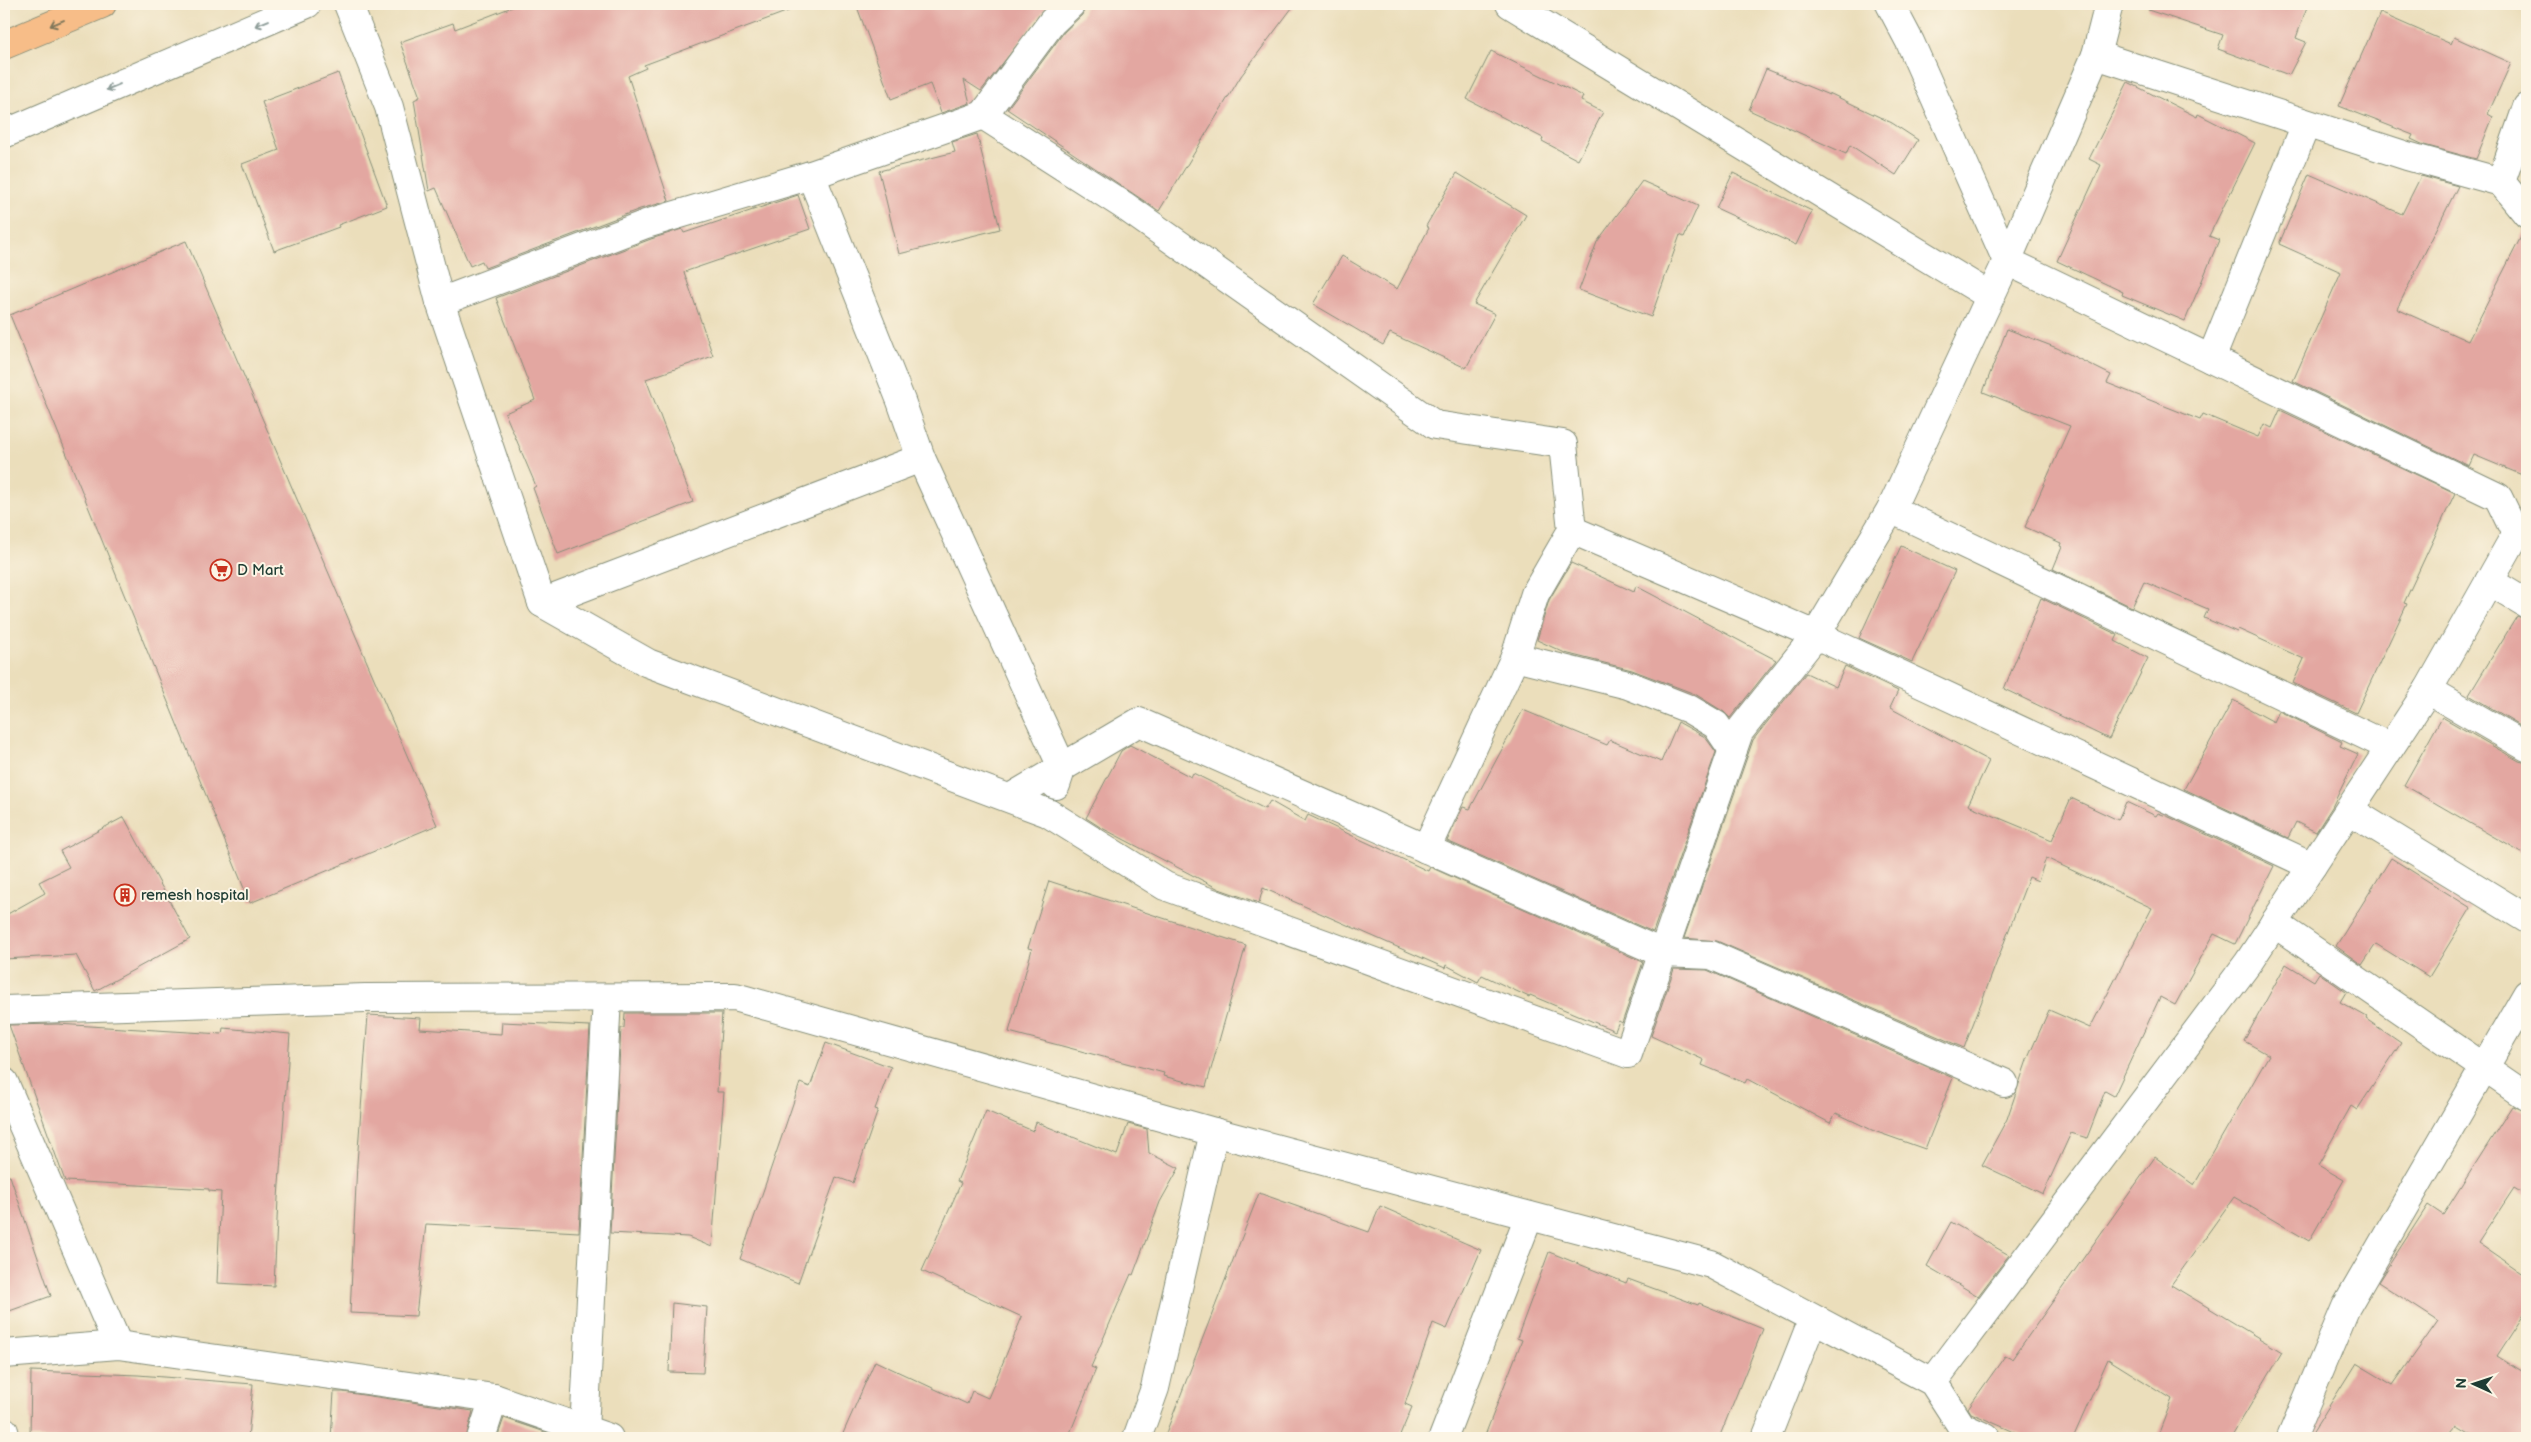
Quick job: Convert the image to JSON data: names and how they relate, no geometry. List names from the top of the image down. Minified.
{"places":{"supermarket":["D Mart"],"building":["remesh hospital"]},"north":"left"}
